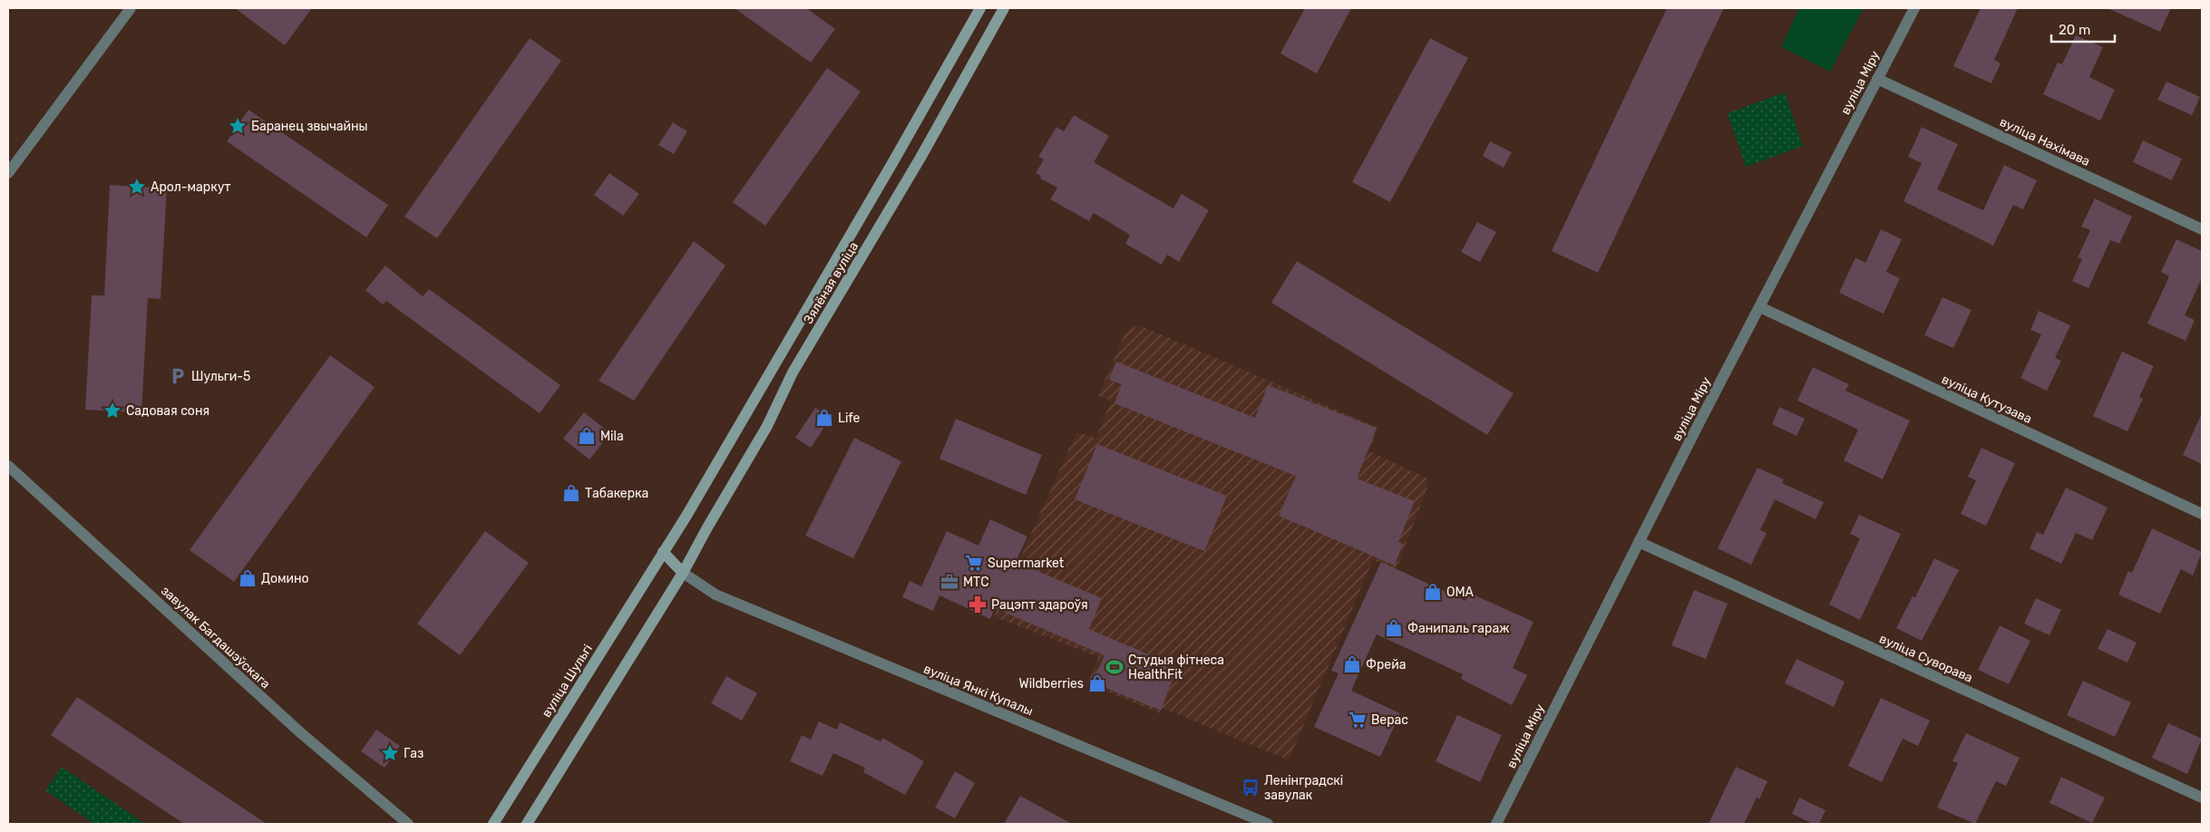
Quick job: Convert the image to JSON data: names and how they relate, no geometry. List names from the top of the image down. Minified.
{"streets":{"main road":["Зялёная вуліца","вуліца Шульгі"],"street":["вуліца Міру","вуліца Нахімава","вуліца Кутузава","завулак Багдашэўскага","вуліца Суворава","вуліца Янкі Купалы"]},"crossings":[["вуліца Міру","вуліца Нахімава"],["вуліца Міру","вуліца Кутузава"],["вуліца Міру","вуліца Суворава"],["Зялёная вуліца","вуліца Шульгі"],["Зялёная вуліца","вуліца Янкі Купалы"]],"places":{"place":["Баранец звычайны","Арол-маркут","Садовая соня","Газ"],"parking":["Шульги-5"],"shop":["Life","Mila","Табакерка","Домино","ОМА","Фанипаль гараж","Фрейа","Wildberries"],"supermarket":["Supermarket","Верас"],"office":["МТС"],"pharmacy":["Рацэпт здароўя"],"sports":["Студыя фітнеса HealthFit"],"bus stop":["Ленінградскі завулак"]},"scale_bar":"20 m"}
